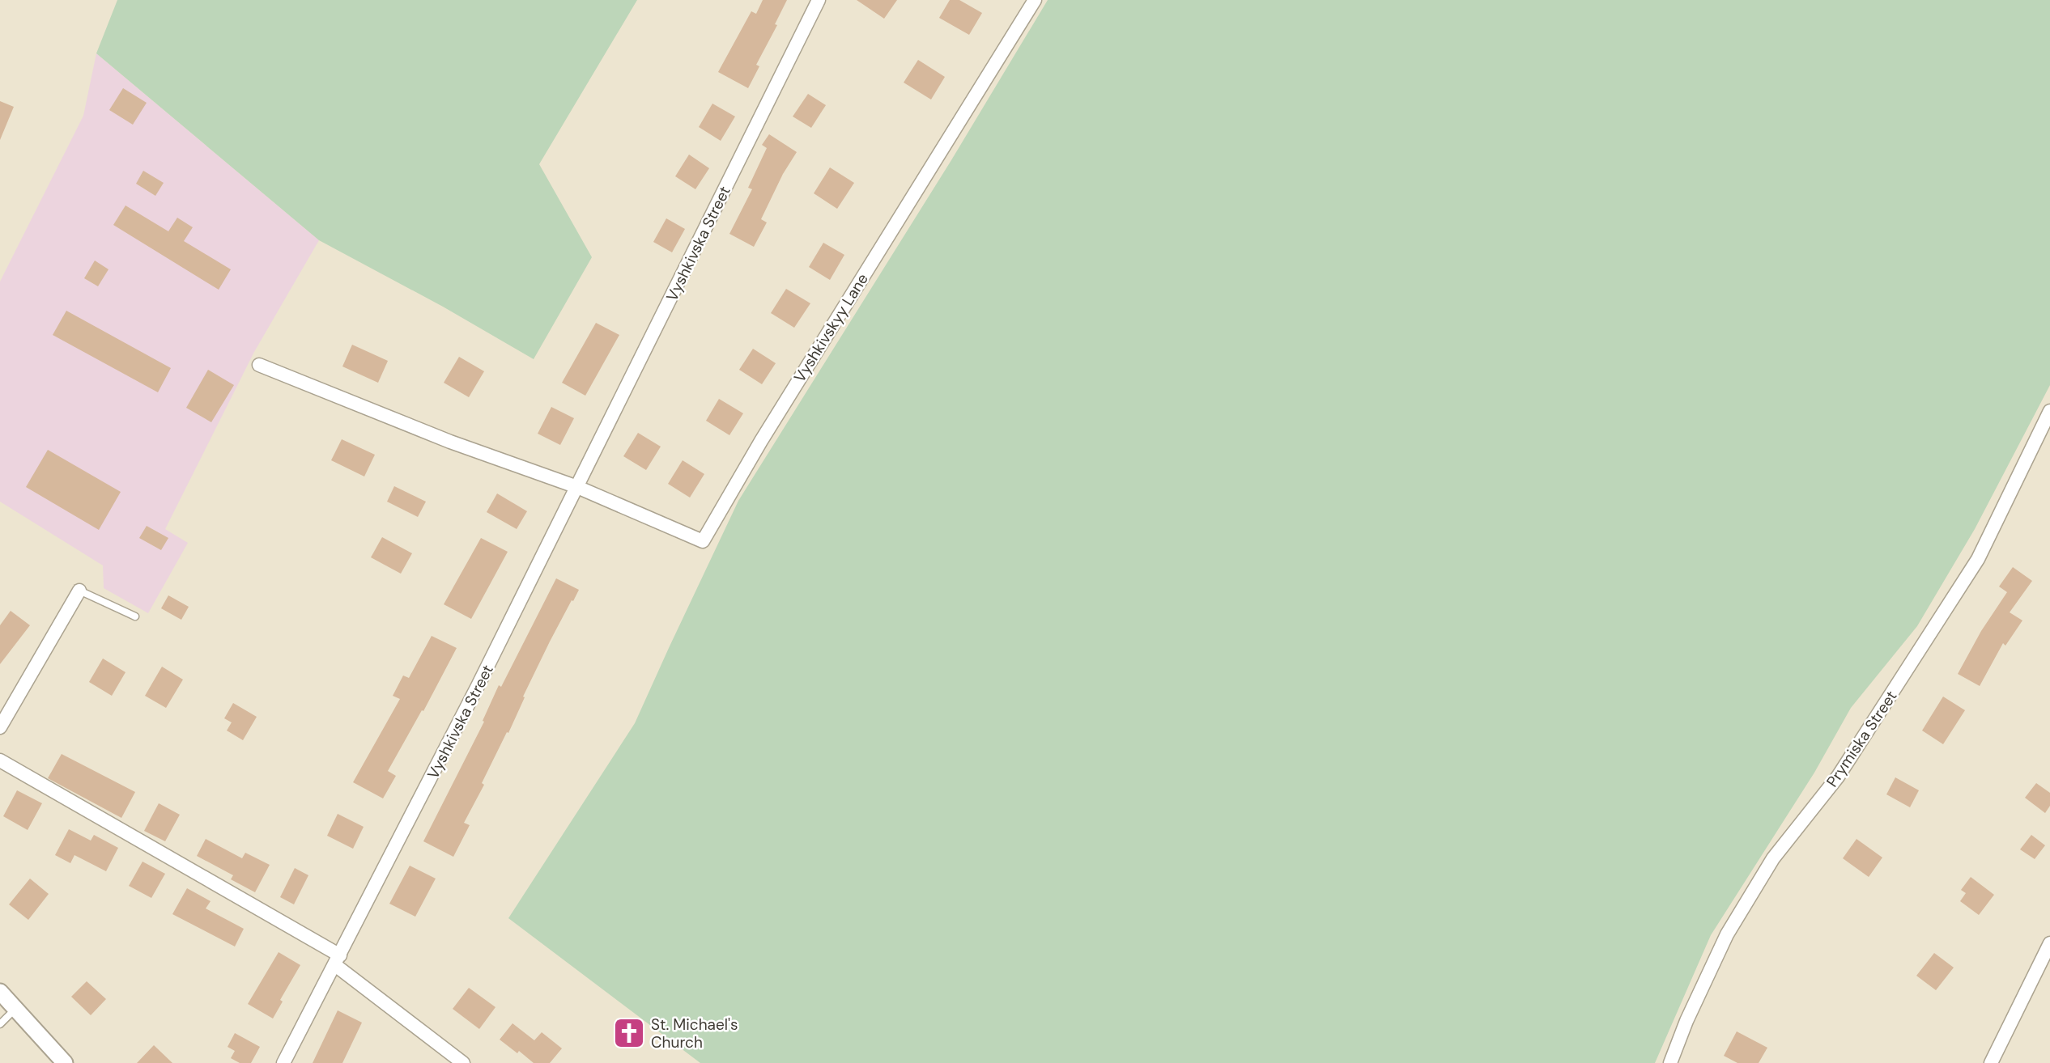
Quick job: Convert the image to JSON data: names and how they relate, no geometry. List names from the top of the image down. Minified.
{"streets":{"street":["Vyshkivska Street","Vyshkivskyy Lane","Prymiska Street"]},"crossings":[["Vyshkivska Street","Vyshkivskyy Lane"]],"places":{"church":["St. Michael's Church"]}}
